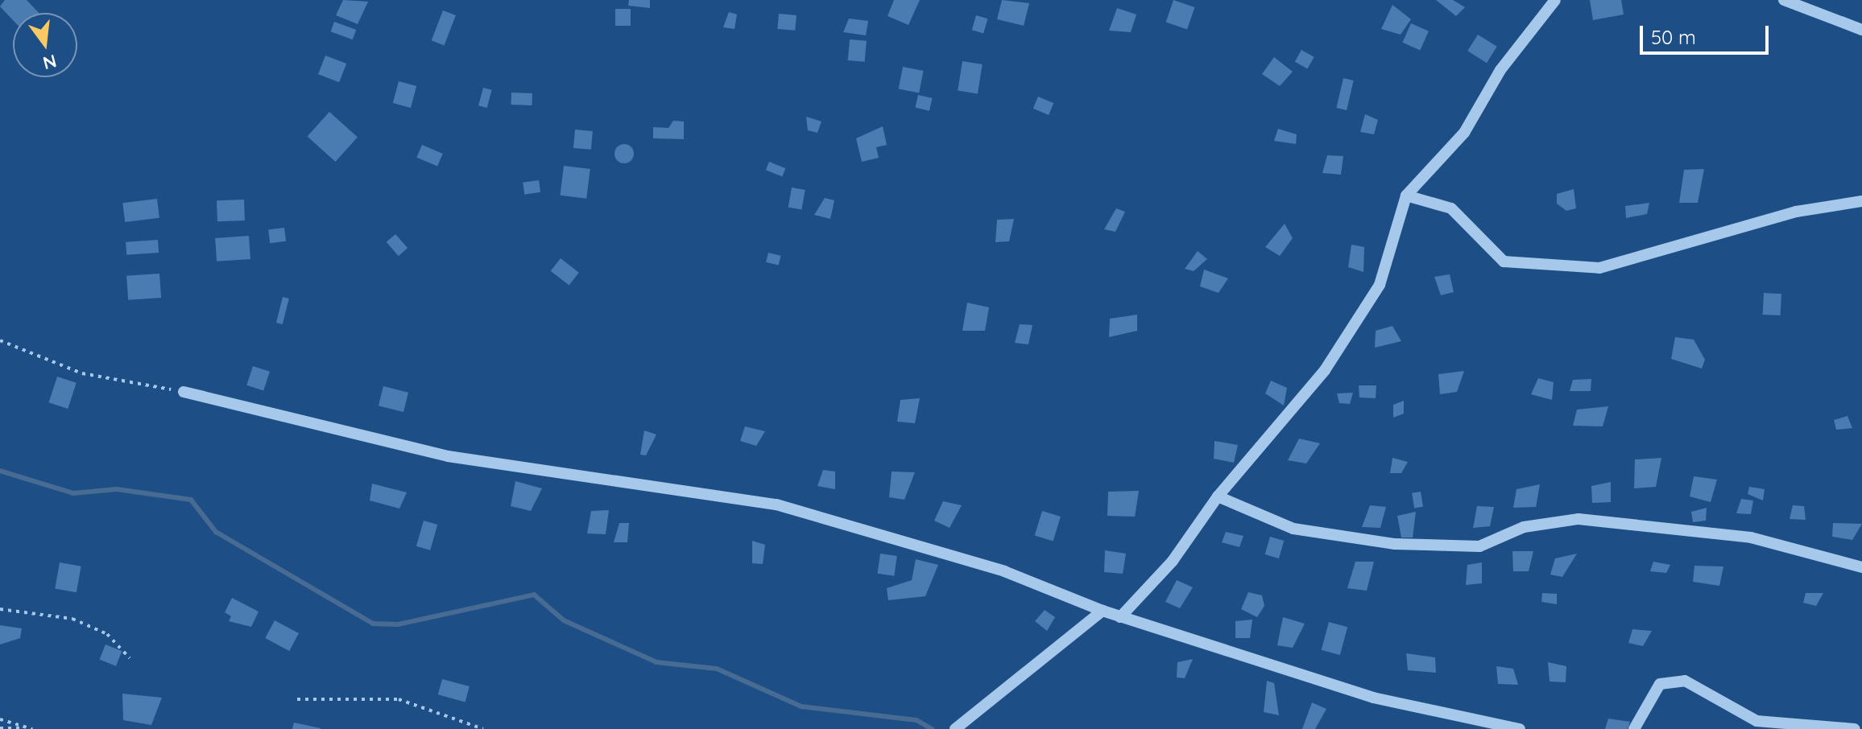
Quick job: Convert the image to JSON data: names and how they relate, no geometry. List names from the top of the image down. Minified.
{"scale_bar":"50 m","north":"bottom"}
